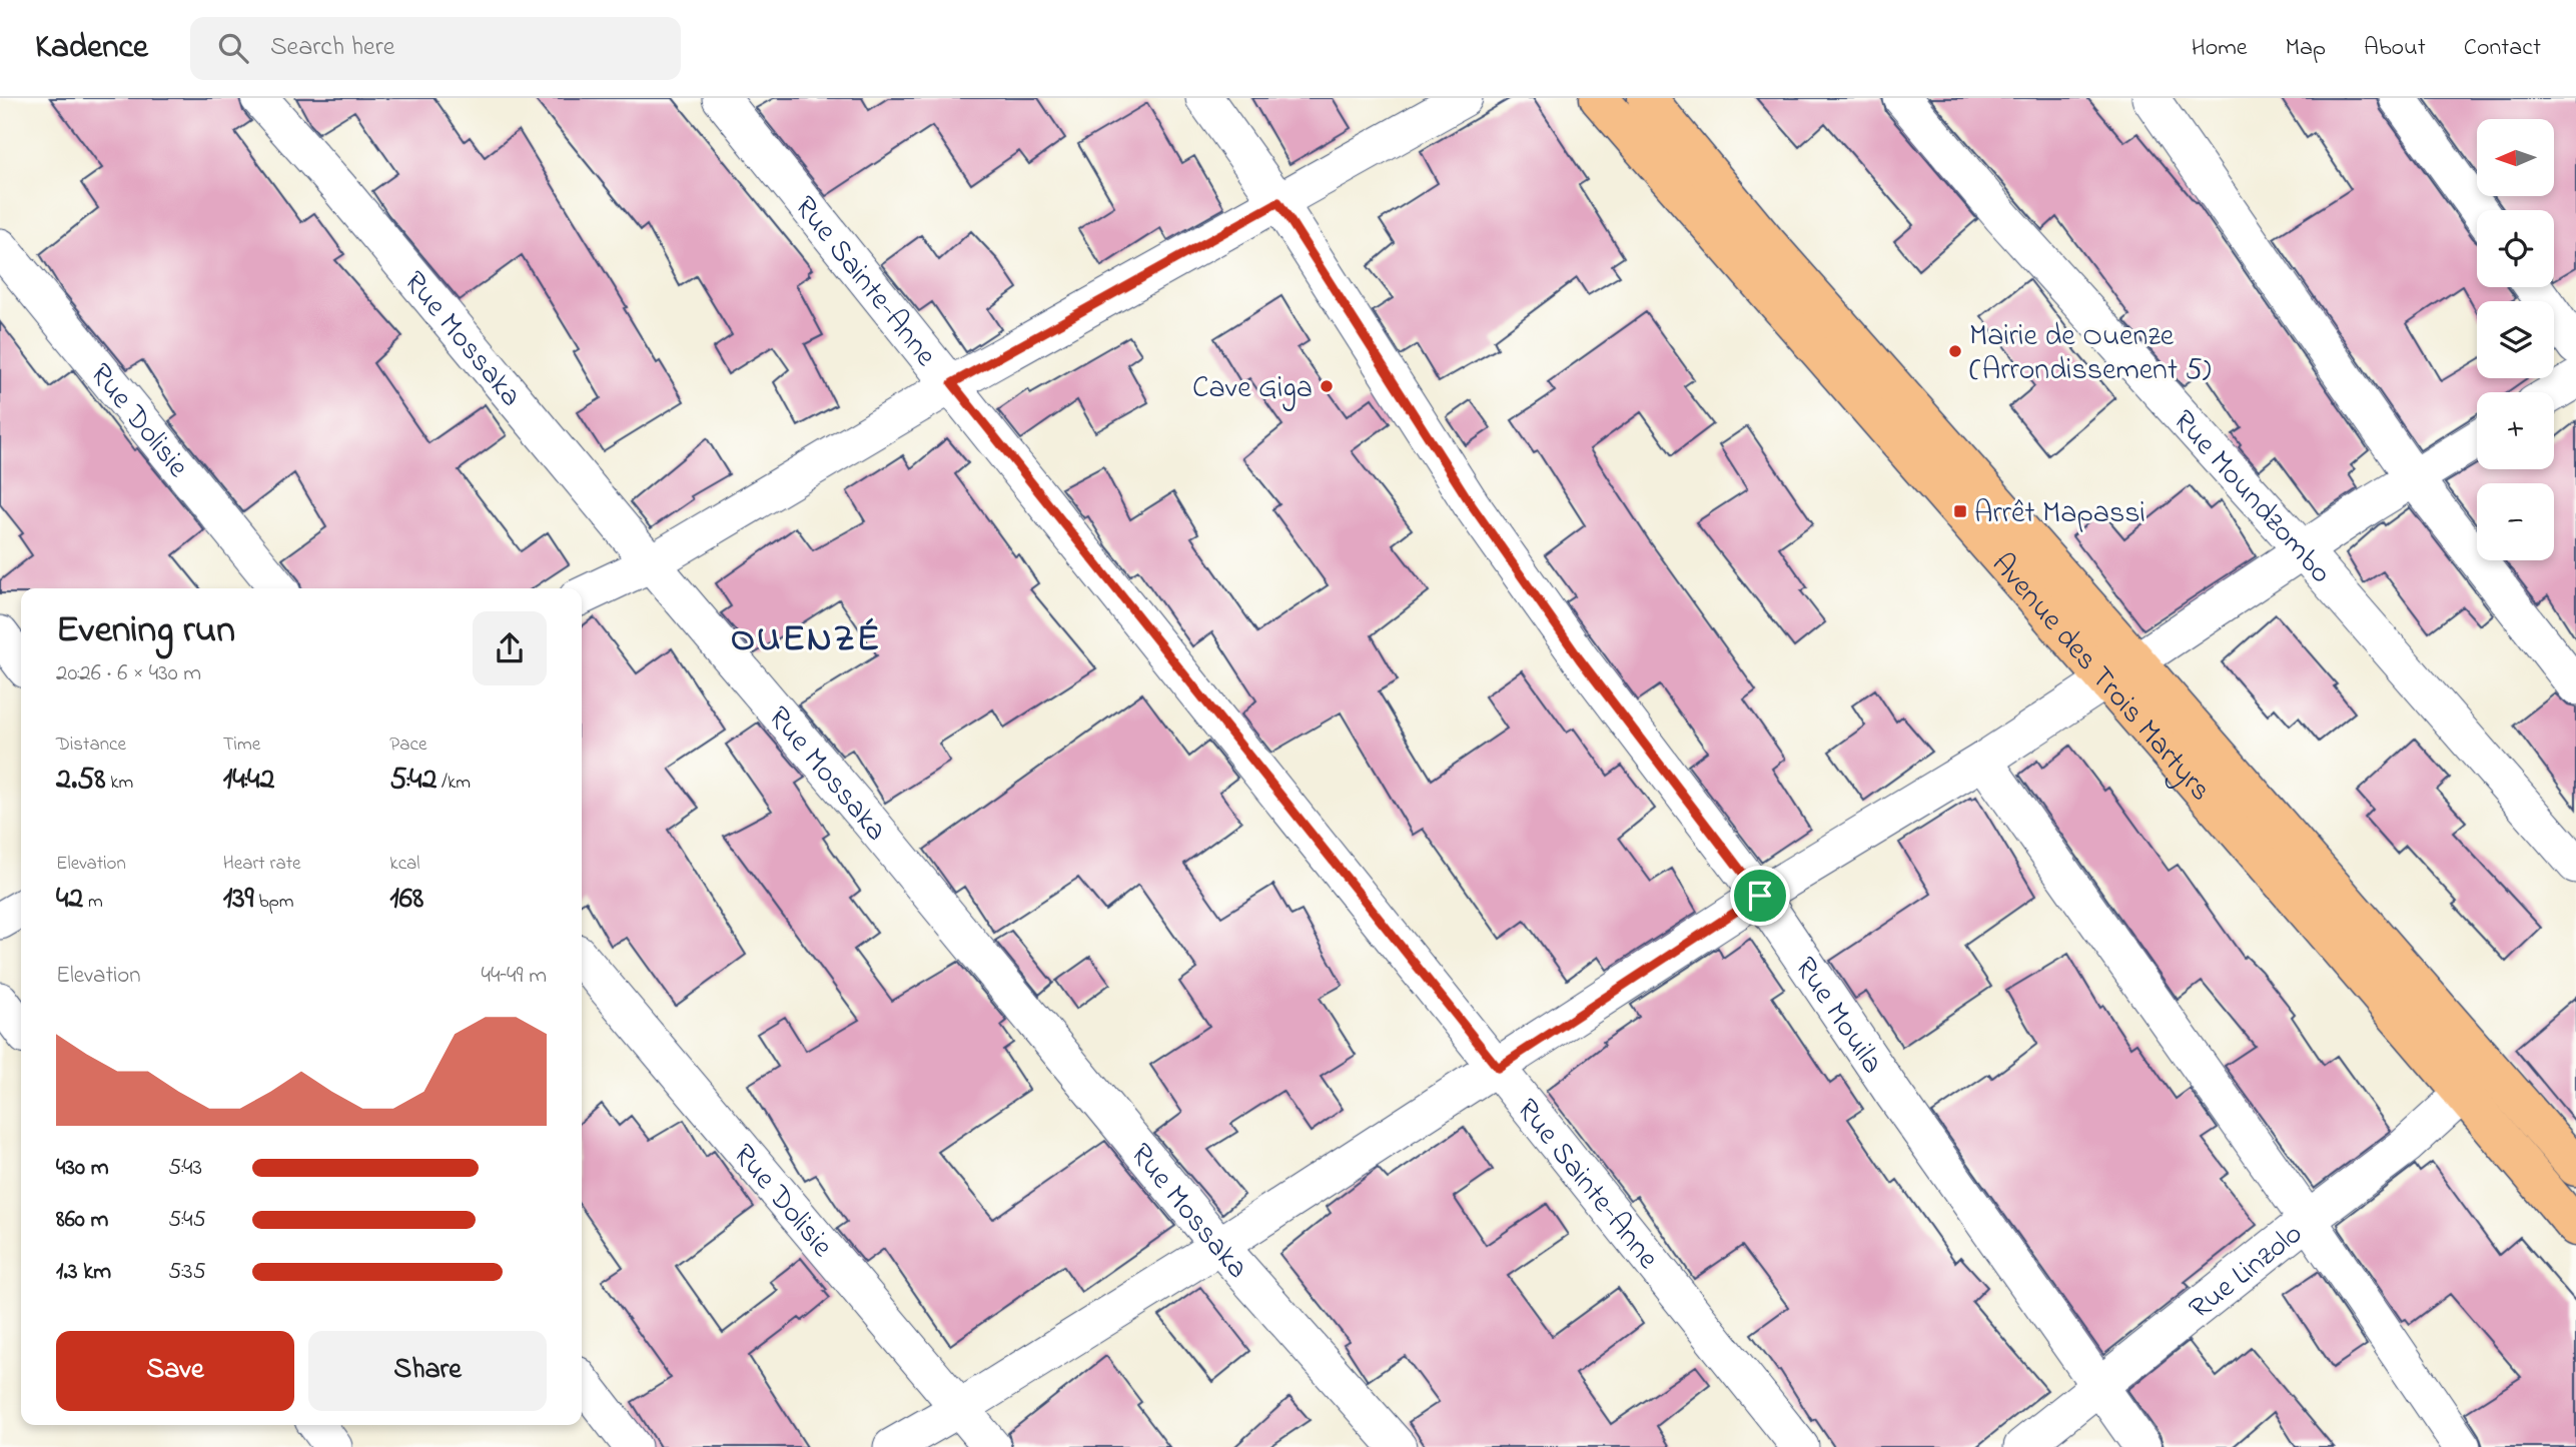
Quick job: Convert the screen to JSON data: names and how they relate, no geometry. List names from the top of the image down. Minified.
{"streets":{"main road":["Avenue des Trois Martyrs"],"street":["Rue Sainte-Anne","Rue Mossaka","Rue Dolisie","Rue Moundzombo","Rue Mouila","Rue Linzolo"]},"crossings":[["Avenue des Trois Martyrs","Rue Linzolo"],["Rue Mouila","Rue Linzolo"]],"districts":["OUENZÉ"],"places":{"other":["Mairie de Ouenze (Arrondissement 5)","Cave Giga"],"transit":["Arrêt Mapassi"]},"north":"left","page":{"header":"Kadence","search":"Search here","nav":["Home","Map","About","Contact"],"map_buttons":["+","−"],"heading":["Evening run","20:26 · 6 × 430 m"],"stats":[["Distance","2.58 km"],["Time","14:42"],["Pace","5:42 /km"],["Elevation","42 m"],["Heart rate","139 bpm"],["kcal","168"]],"chart":["Elevation","44–49 m"],"list":[{"name":"430 m","note":"5:43"},{"name":"860 m","note":"5:45"},{"name":"1.3 km","note":"5:35"}],"buttons":["Save","Share"]}}
